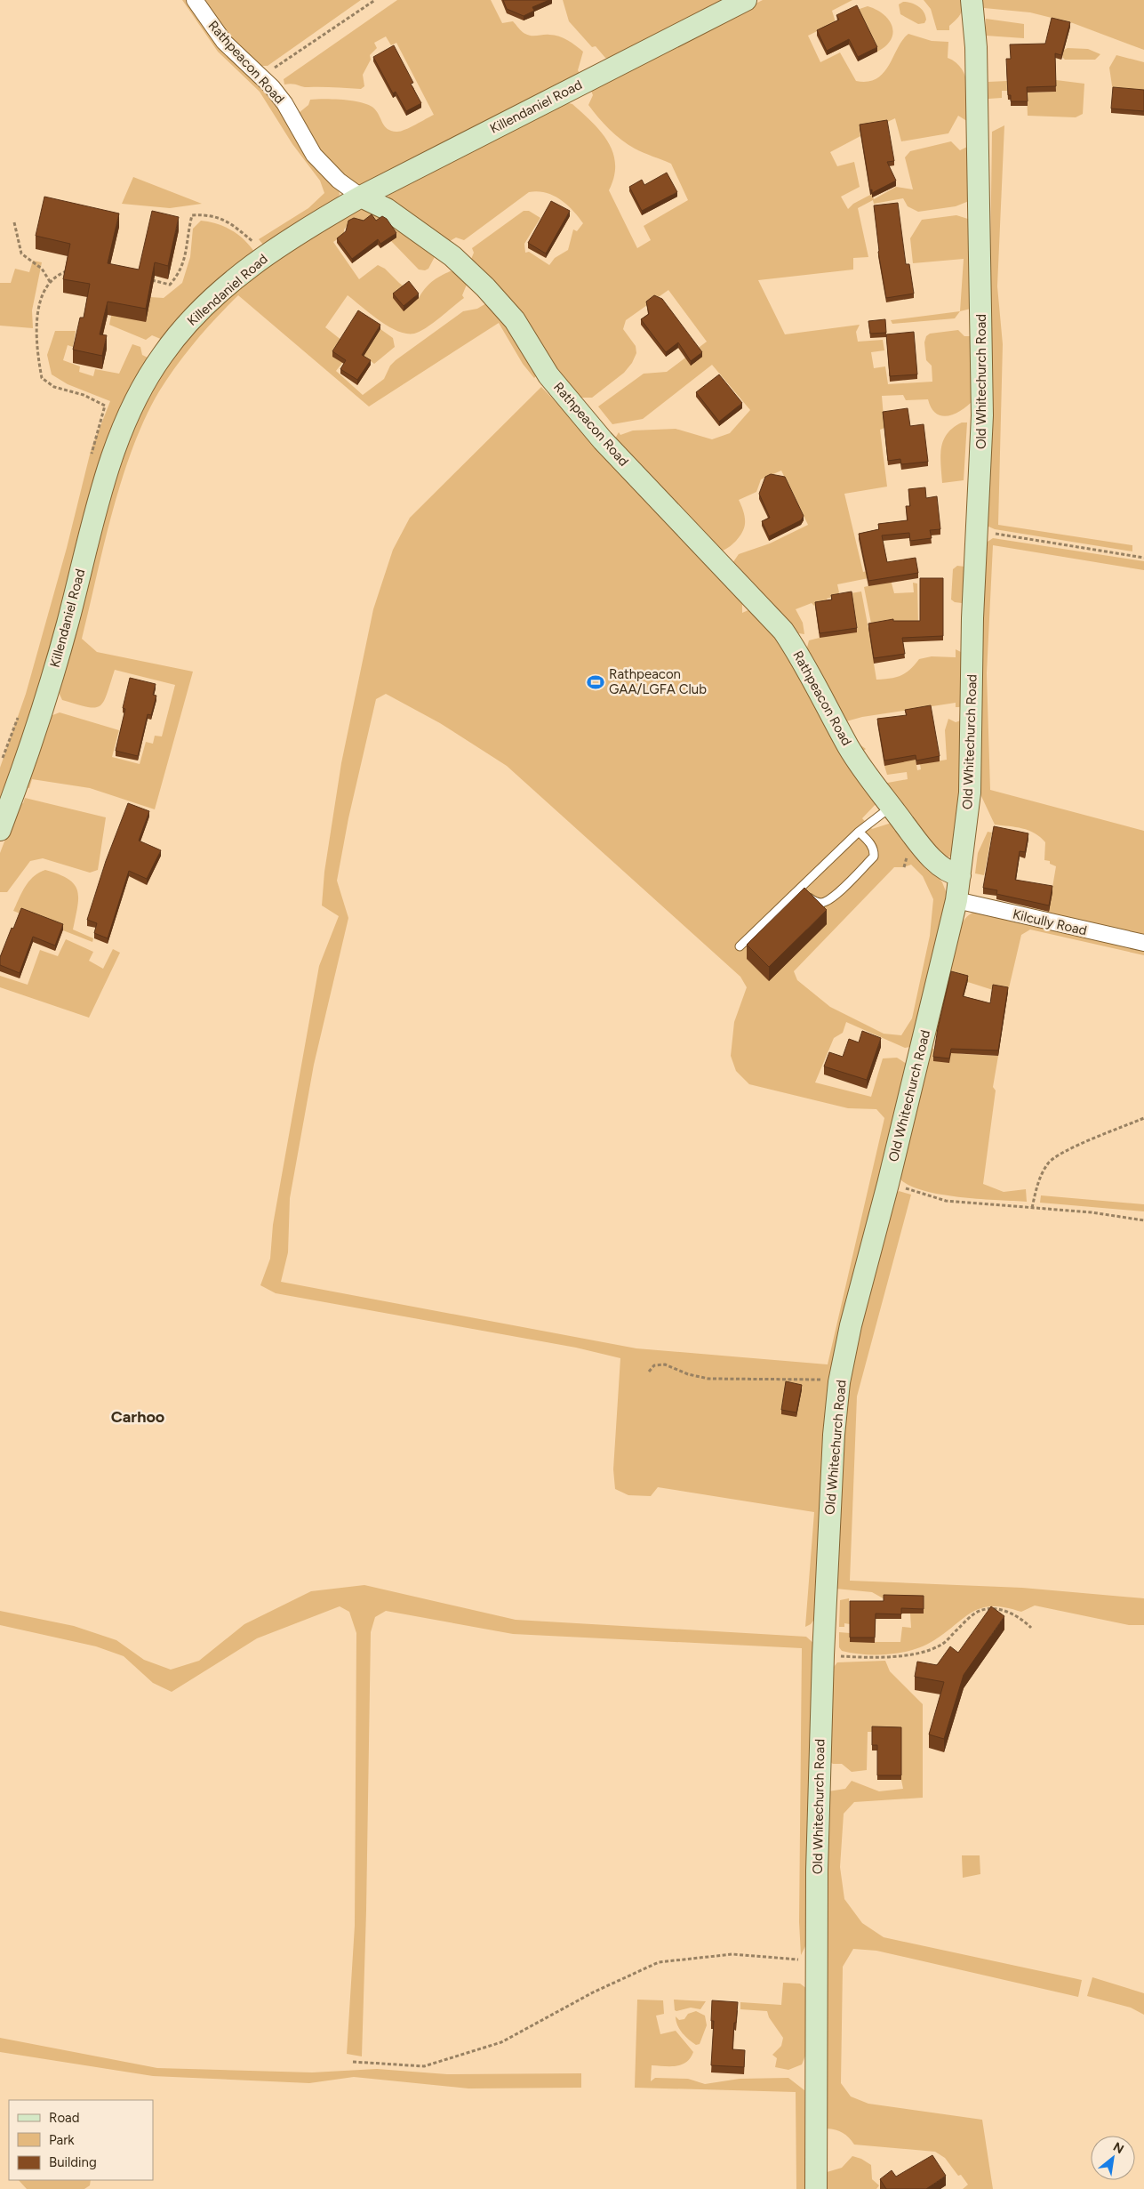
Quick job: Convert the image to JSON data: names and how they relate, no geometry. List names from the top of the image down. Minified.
{"streets":{"street":["Rathpeacon Road","Killendaniel Road","Old Whitechurch Road","Kilcully Road"]},"crossings":[["Rathpeacon Road","Killendaniel Road"],["Rathpeacon Road","Old Whitechurch Road"],["Old Whitechurch Road","Kilcully Road"]],"districts":["Carhoo"],"places":{"sports":["Rathpeacon GAA/LGFA Club"]},"legend":["Road","Park","Building"],"north":"top right"}
